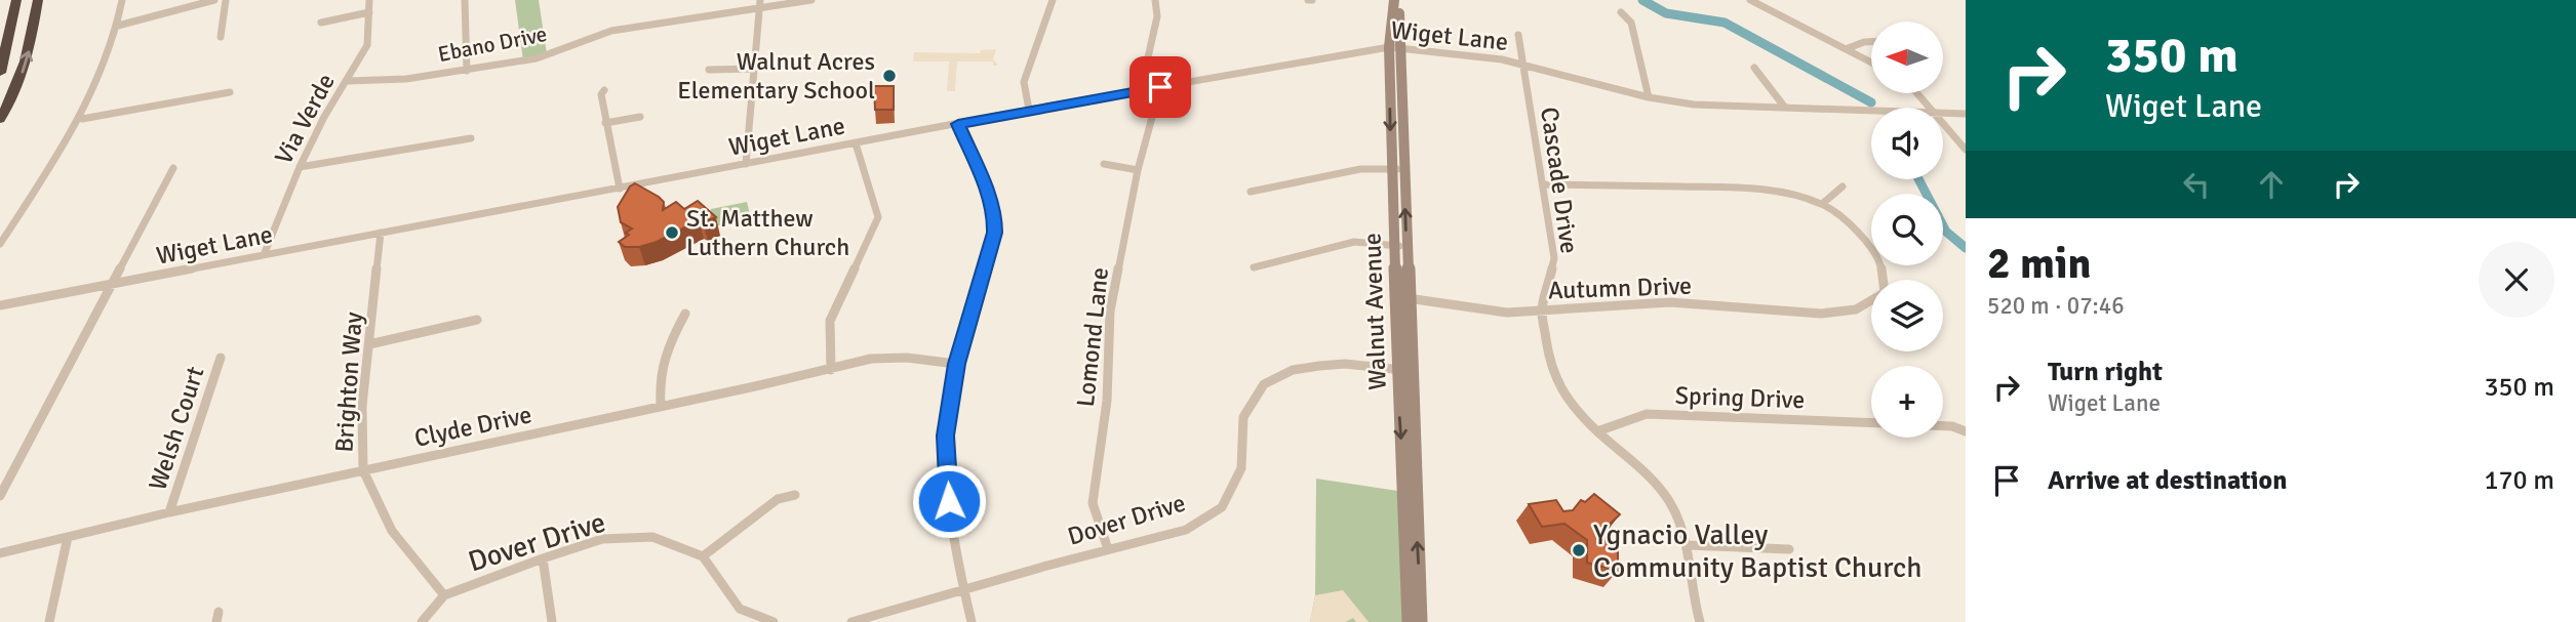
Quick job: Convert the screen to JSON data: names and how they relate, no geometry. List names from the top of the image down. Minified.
{"streets":{"street":["Wiget Lane","Ebano Drive","Via Verde","Cascade Drive","Autumn Drive","Walnut Avenue","Lomond Lane","Brighton Way","Spring Drive","Clyde Drive","Welsh Court","Dover Drive"]},"crossings":[["Wiget Lane","Via Verde"],["Wiget Lane","Cascade Drive"],["Wiget Lane","Walnut Avenue"],["Wiget Lane","Lomond Lane"],["Wiget Lane","Brighton Way"],["Ebano Drive","Via Verde"],["Cascade Drive","Autumn Drive"],["Cascade Drive","Spring Drive"],["Autumn Drive","Walnut Avenue"],["Walnut Avenue","Dover Drive"],["Lomond Lane","Dover Drive"],["Brighton Way","Clyde Drive"],["Brighton Way","Dover Drive"],["Clyde Drive","Welsh Court"]],"places":["Walnut Acres Elementary School","St. Matthew Luthern Church","Ygnacio Valley Community Baptist Church"],"north":"left","page":{"turn":["350 m","Wiget Lane"],"map_buttons":"+","heading":["2 min","520 m · 07:46"],"list":[{"name":"Turn right","note":"Wiget Lane","value":"350 m"},{"name":"Arrive at destination","value":"170 m"}]}}
